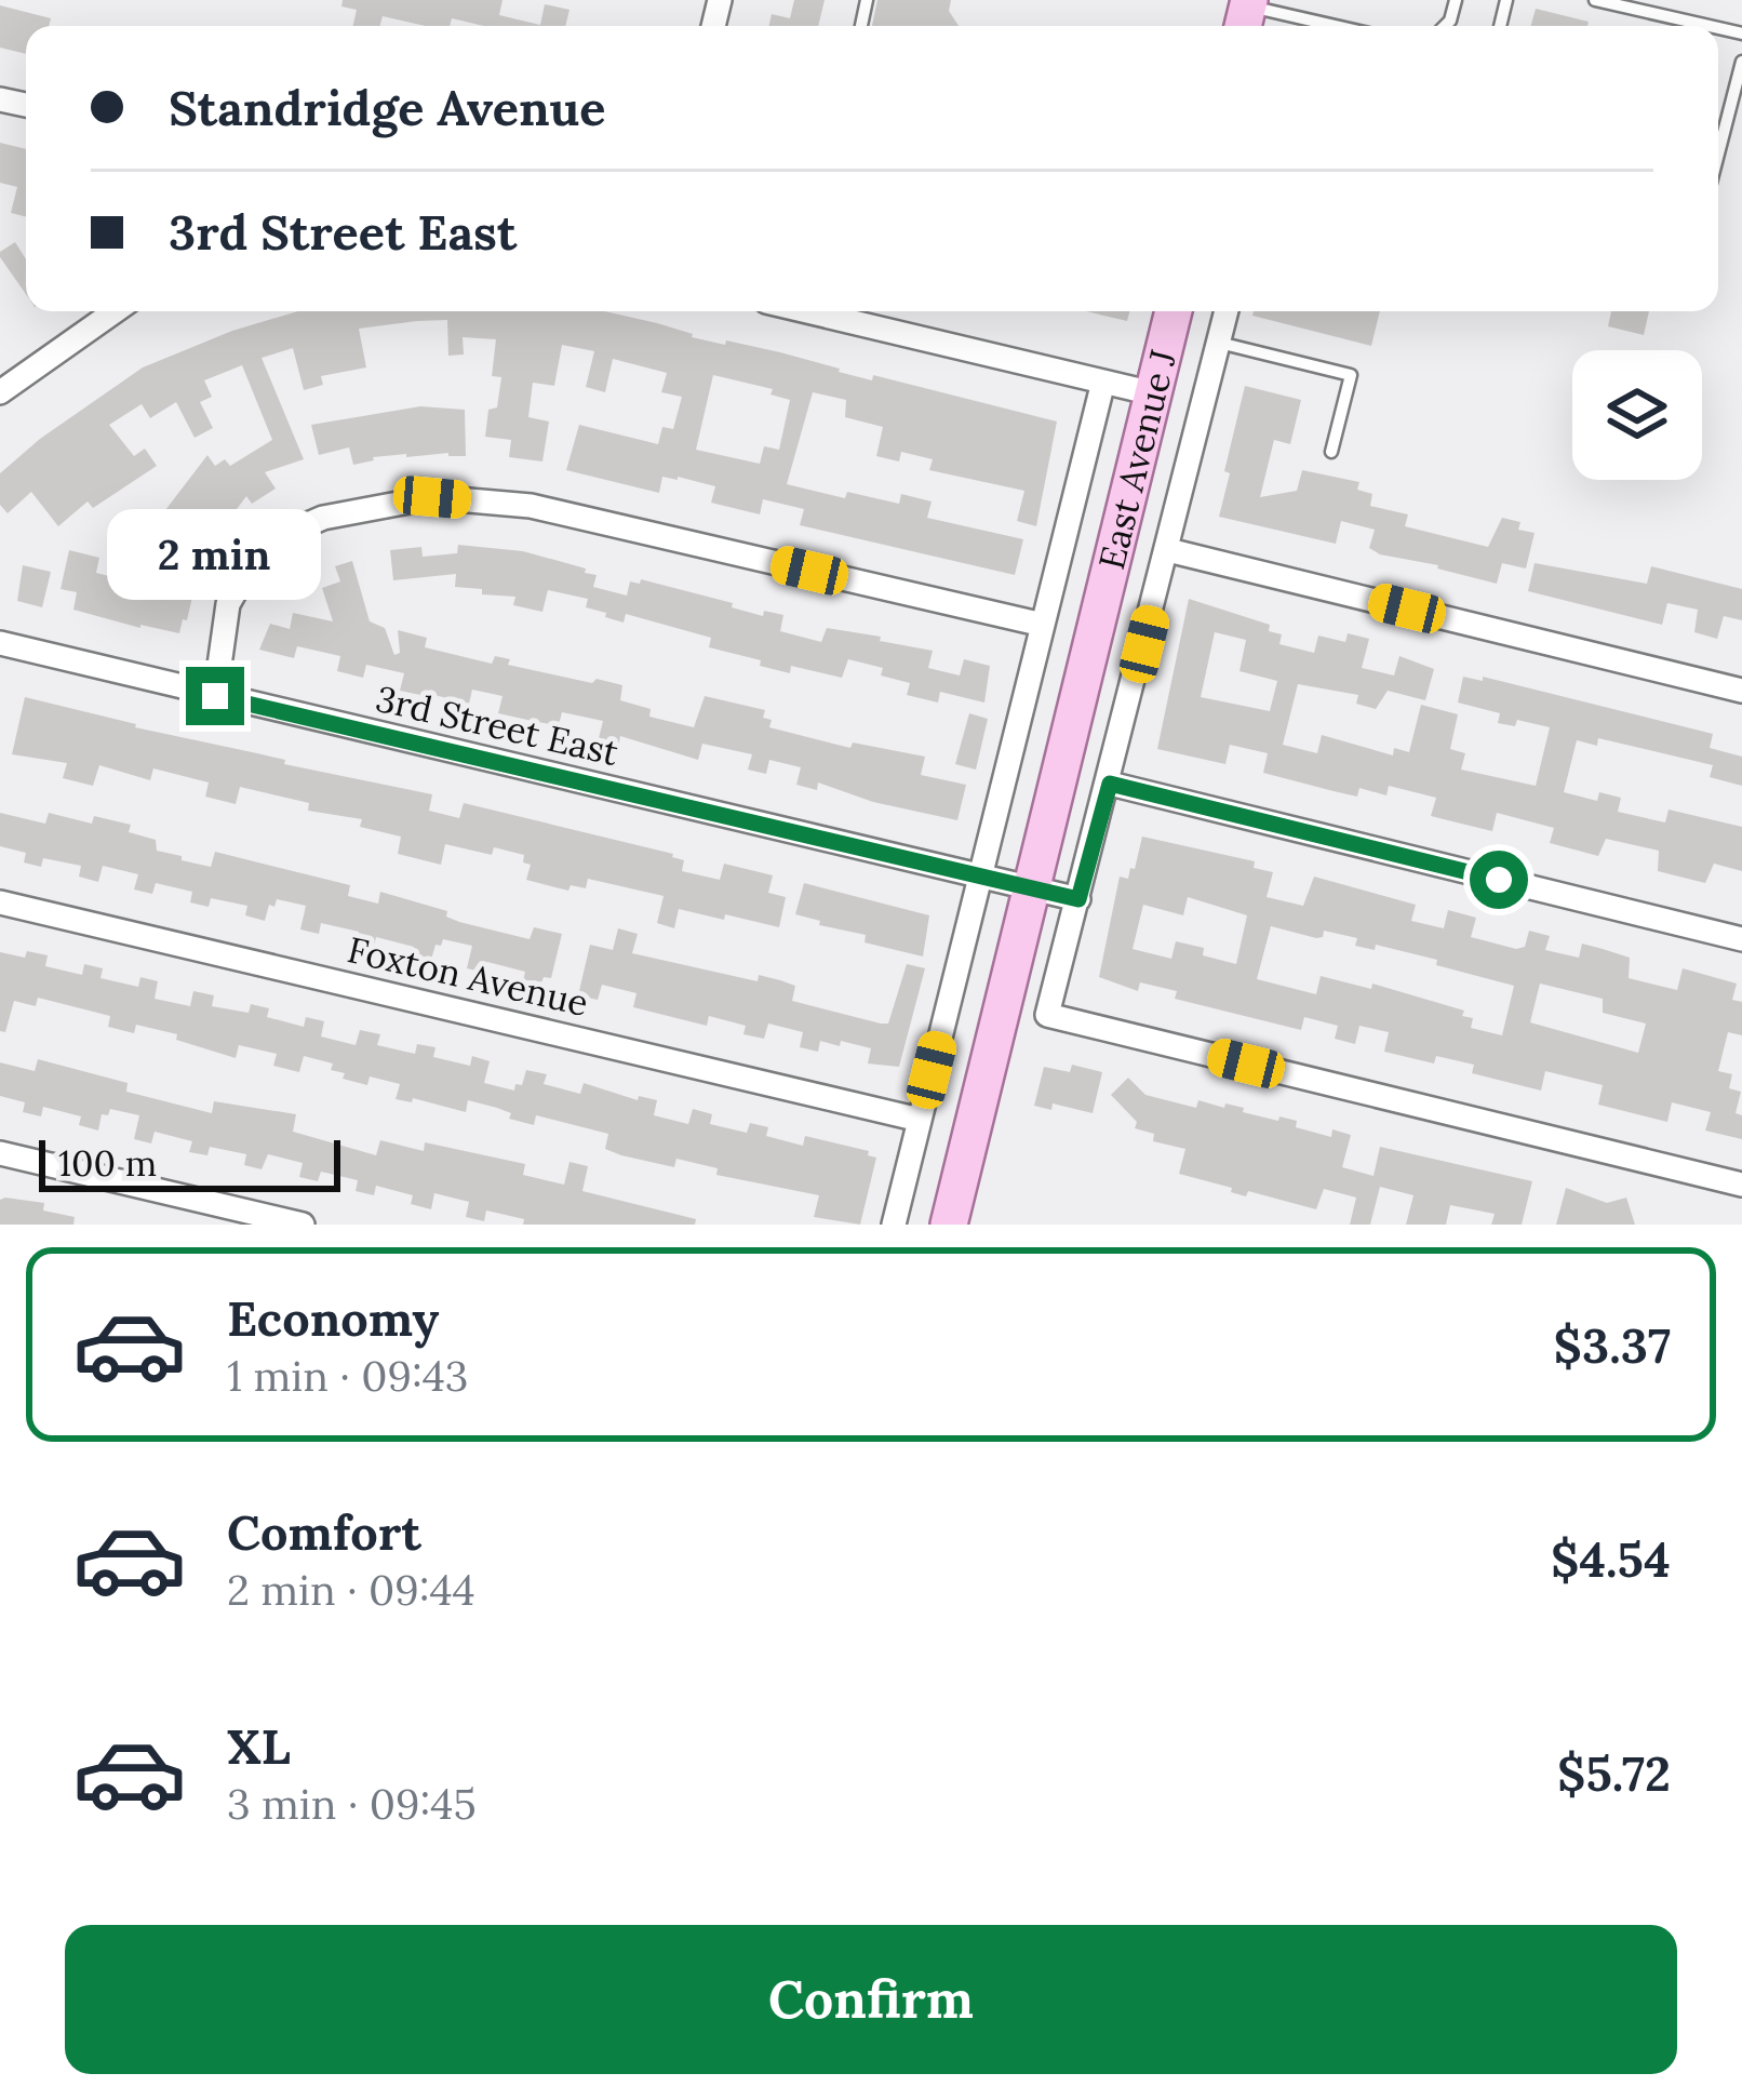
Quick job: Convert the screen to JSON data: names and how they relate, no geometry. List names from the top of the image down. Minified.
{"streets":{"main road":["East Avenue J"],"street":["3rd Street East","Foxton Avenue"]},"crossings":[["East Avenue J","3rd Street East"],["East Avenue J","Foxton Avenue"]],"scale_bar":"100 m","page":{"banner":["Standridge Avenue","3rd Street East"],"bubble":"2 min","scale":"100 m","list":[{"name":"Economy","note":"1 min · 09:43","value":"$3.37"},{"name":"Comfort","note":"2 min · 09:44","value":"$4.54"},{"name":"XL","note":"3 min · 09:45","value":"$5.72"}],"buttons":"Confirm"}}
